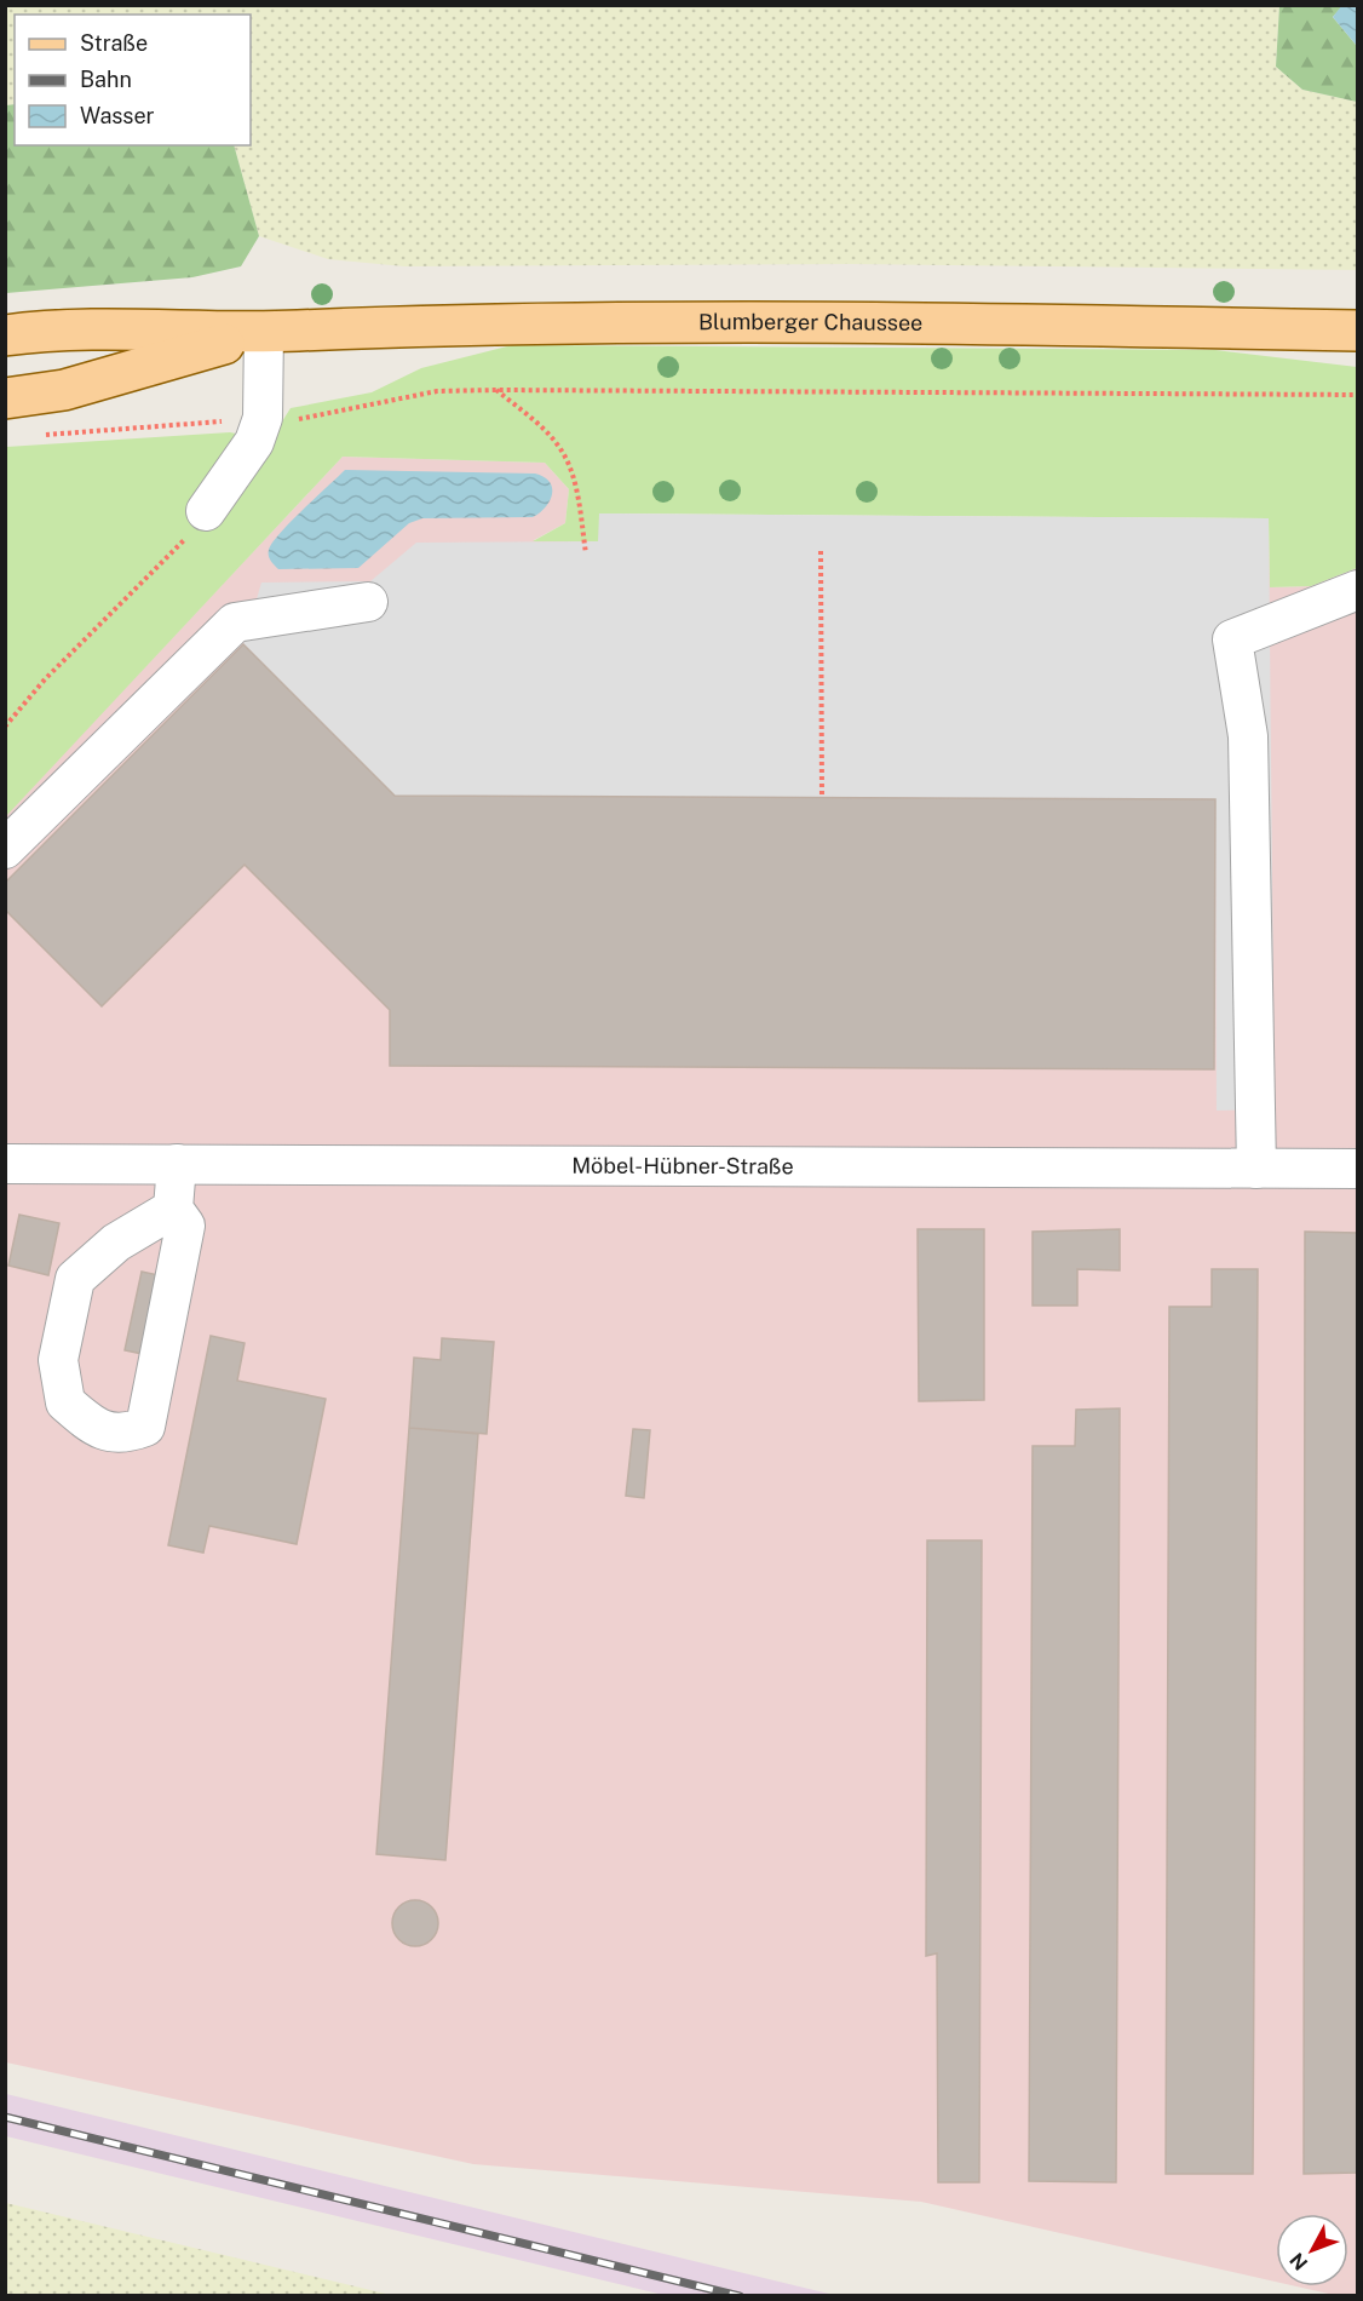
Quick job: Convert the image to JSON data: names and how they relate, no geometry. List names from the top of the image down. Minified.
{"streets":{"main road":["Blumberger Chaussee"],"street":["Möbel-Hübner-Straße"]},"legend":["Straße","Bahn","Wasser"],"north":"bottom left"}
